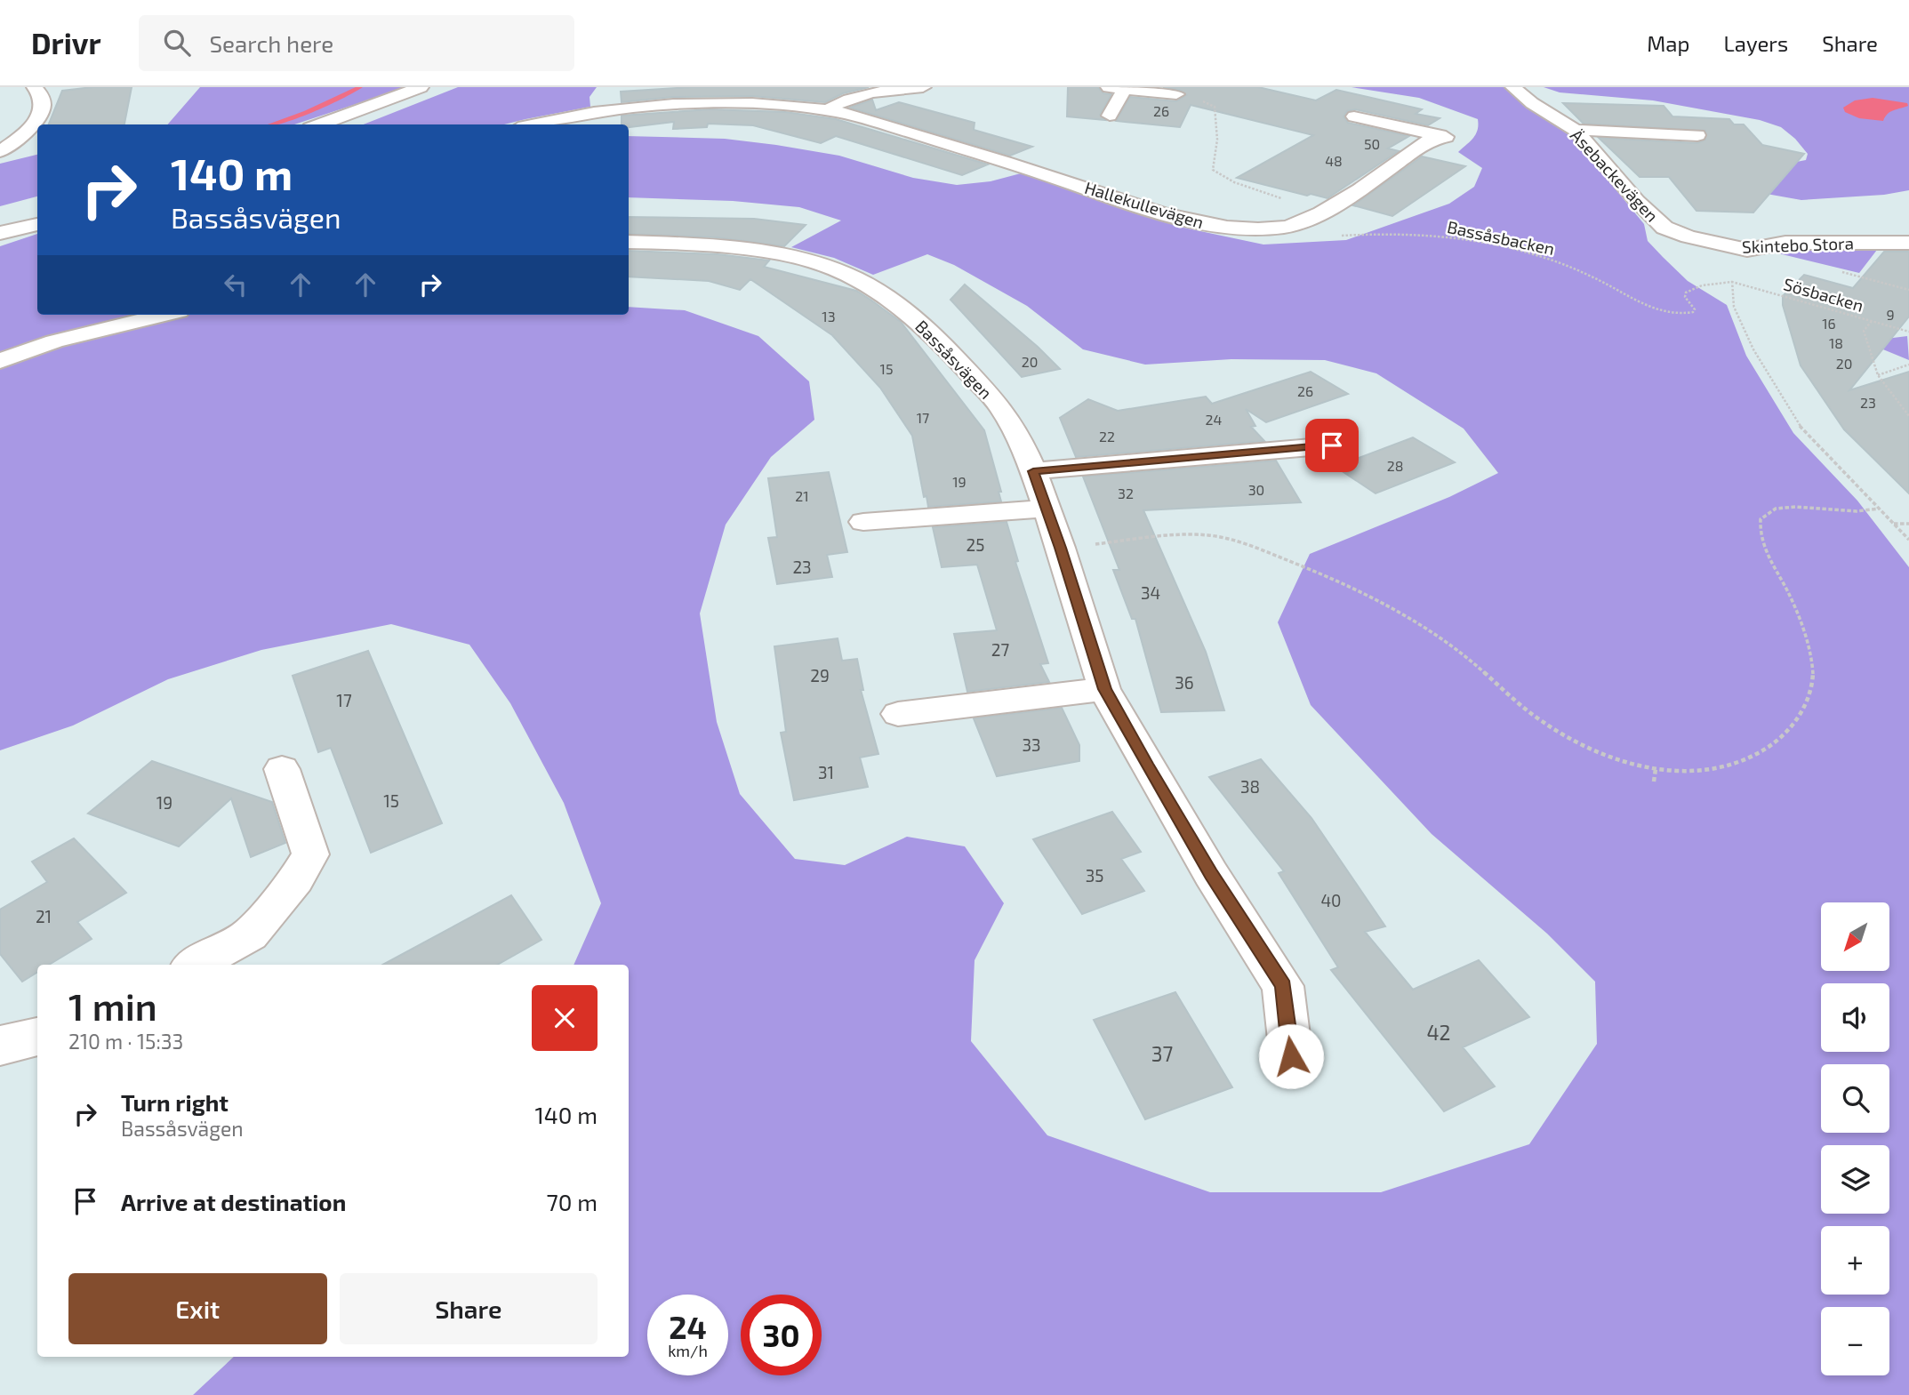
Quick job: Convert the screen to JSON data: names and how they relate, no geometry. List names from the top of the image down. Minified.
{"streets":{"street":["Äsebackevägen","Hallekullevägen","Skintebo Stora","Bassåsvägen"],"path":["Bassåsbacken","Sösbacken"]},"crossings":[["Äsebackevägen","Skintebo Stora"],["Bassåsbacken","Sösbacken"]],"house_numbers":["26","50","48","9","13","16","18","20","20","15","26","23","17","24","22","28","19","30","32","21","25","23","34","27","29","36","17","33","31","38","15","19","35","40","21","42","37"],"north":"bottom left","page":{"header":"Drivr","search":"Search here","nav":["Map","Layers","Share"],"turn":["140 m","Bassåsvägen"],"map_buttons":["+","−"],"heading":["1 min","210 m · 15:33"],"list":[{"name":"Turn right","note":"Bassåsvägen","value":"140 m"},{"name":"Arrive at destination","value":"70 m"}],"buttons":["Exit","Share"],"speed":"24 km/h","limit":"30"}}
